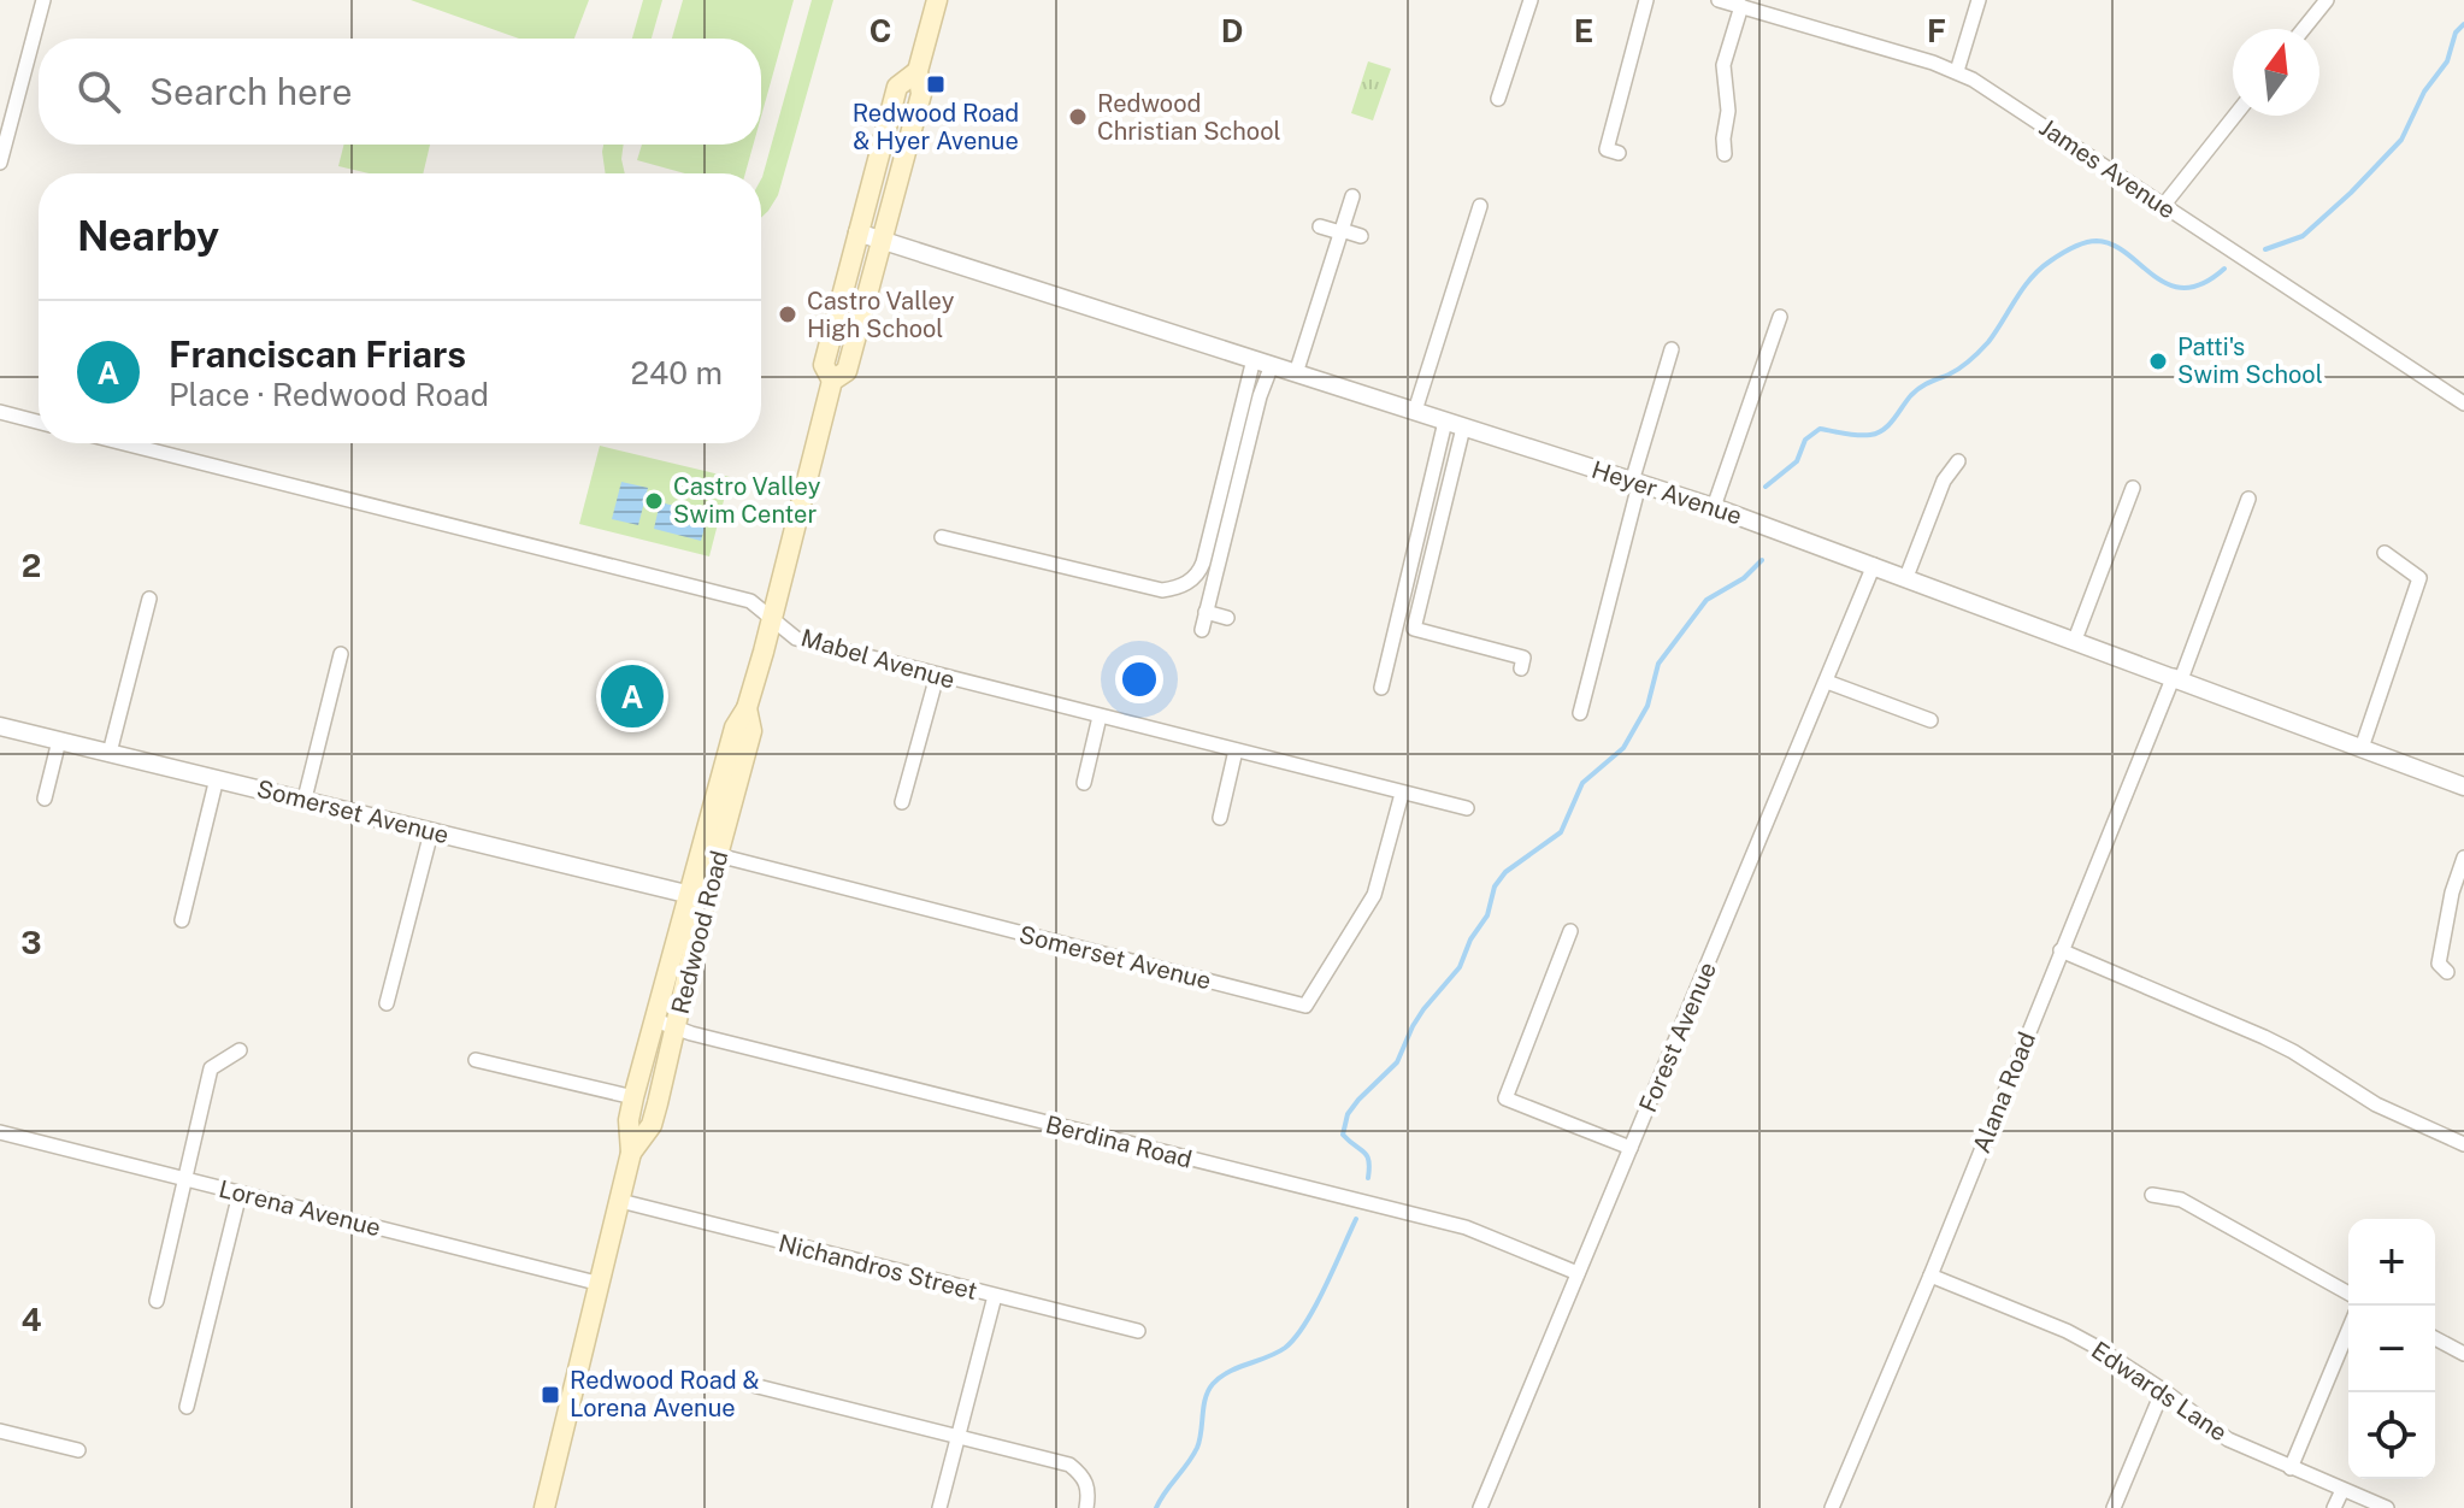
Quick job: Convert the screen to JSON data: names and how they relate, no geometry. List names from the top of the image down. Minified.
{"streets":{"main road":["Redwood Road"],"street":["James Avenue","Heyer Avenue","Mabel Avenue","Somerset Avenue","Forest Avenue","Alana Road","Berdina Road","Lorena Avenue","Nichandros Street","Edwards Lane"]},"crossings":[["Heyer Avenue","Redwood Road"],["Heyer Avenue","Forest Avenue"],["Heyer Avenue","Alana Road"],["Mabel Avenue","Somerset Avenue"],["Mabel Avenue","Redwood Road"],["Somerset Avenue","Redwood Road"],["Redwood Road","Berdina Road"],["Redwood Road","Lorena Avenue"],["Redwood Road","Nichandros Street"],["Forest Avenue","Berdina Road"],["Alana Road","Edwards Lane"]],"places":{"transit":["Redwood Road & Hyer Avenue","Redwood Road & Lorena Avenue"],"other":["Redwood Christian School","Castro Valley High School","Patti's Swim School","Castro Valley Swim Center"]},"north":"top","page":{"search":"Search here","heading":"Nearby","list":[{"mark":"A","name":"Franciscan Friars","note":"Place · Redwood Road","value":"240 m"}],"pins":"A","map_buttons":["+","−"]},"grid":{"columns":["C","D","E","F"],"rows":["2","3","4"]}}
